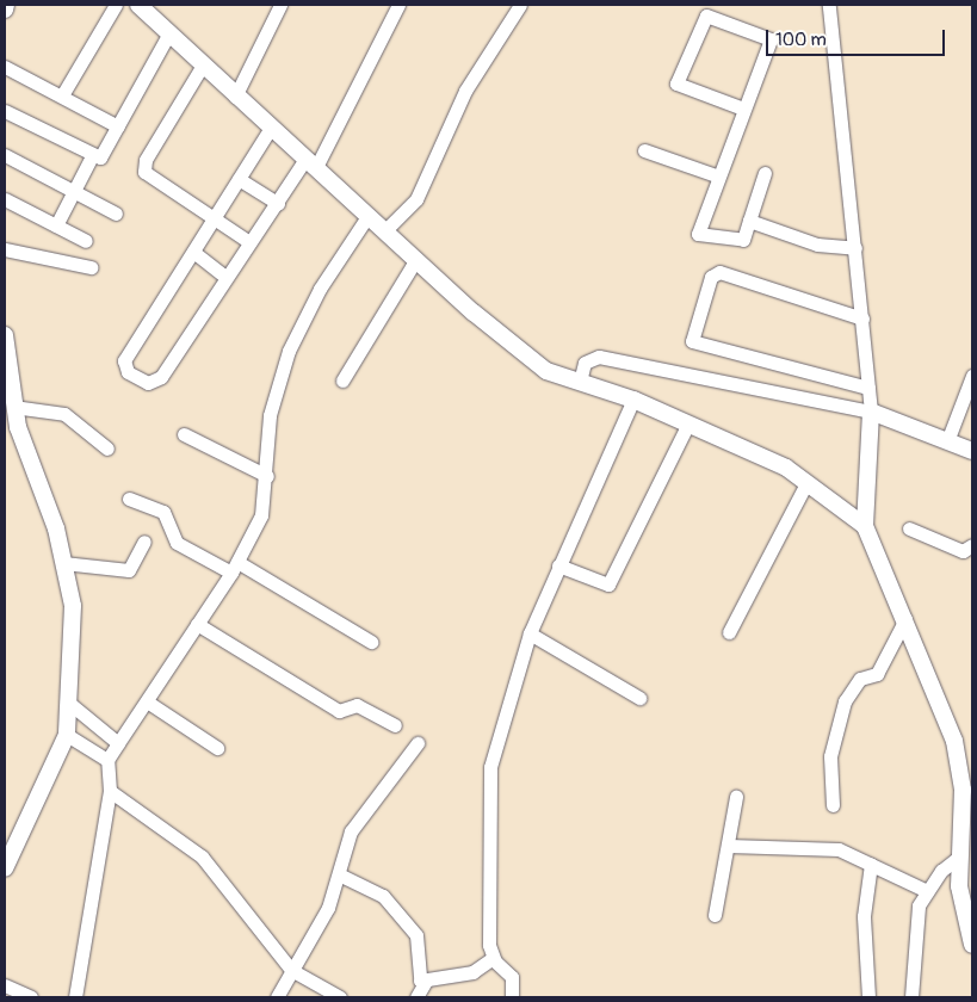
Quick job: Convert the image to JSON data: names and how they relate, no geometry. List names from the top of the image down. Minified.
{"scale_bar":"100 m"}
